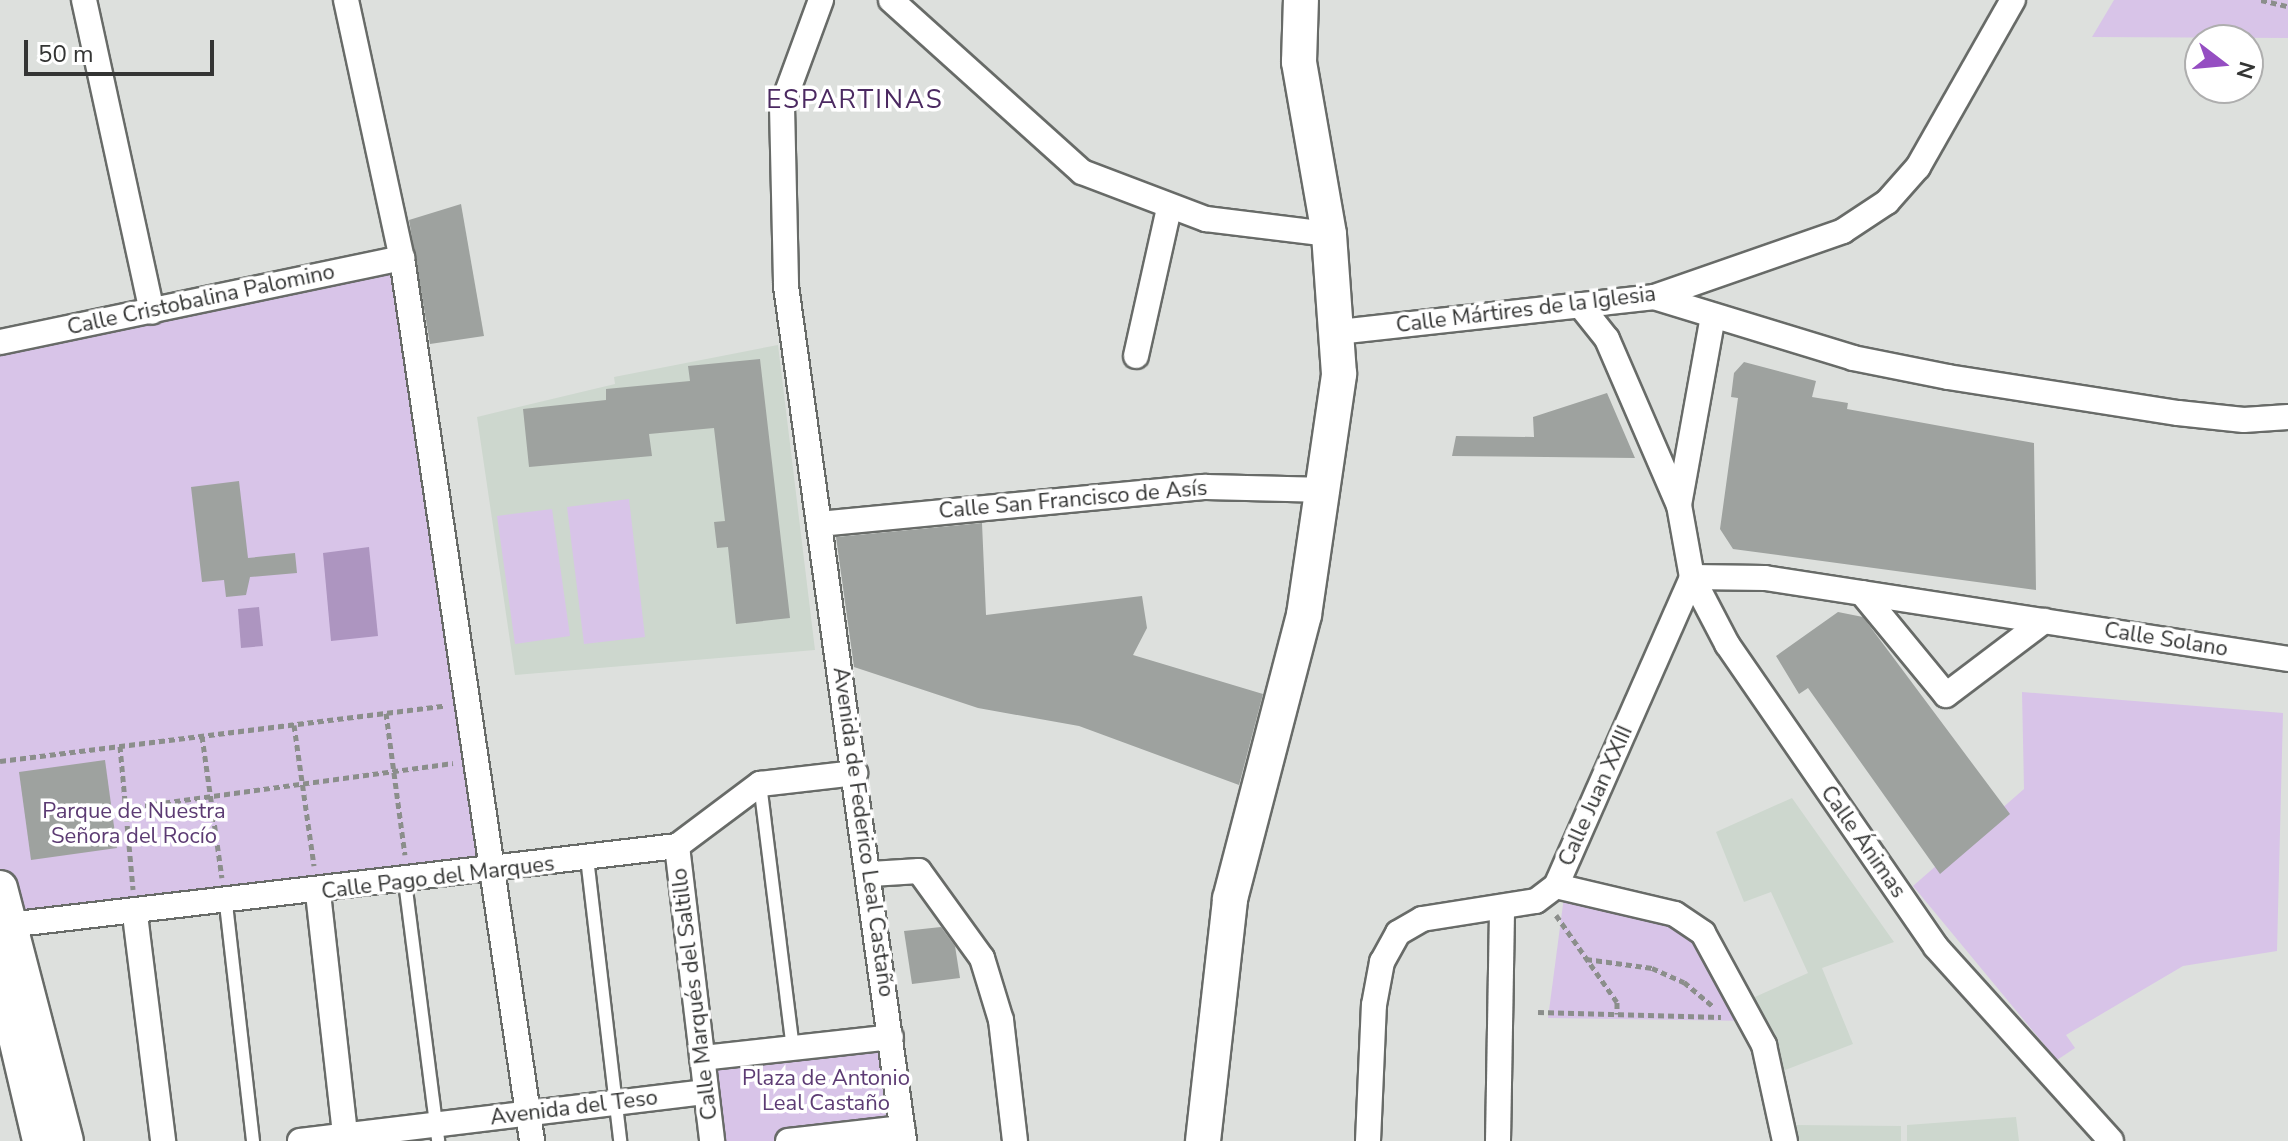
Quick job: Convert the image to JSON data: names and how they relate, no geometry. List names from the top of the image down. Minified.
{"streets":{"street":["Calle Cristobalina Palomino","Calle Mártires de la Iglesia","Calle San Francisco de Asís","Calle Solano","Calle Juan XXIII","Avenida de Federico Leal Castaño","Calle Ánimas","Calle Pago del Marques","Calle Marqués del Saltillo","Avenida del Teso"]},"crossings":[["Calle Mártires de la Iglesia","Calle Ánimas"],["Calle San Francisco de Asís","Avenida de Federico Leal Castaño"],["Calle Solano","Calle Juan XXIII"],["Calle Solano","Calle Ánimas"],["Calle Juan XXIII","Calle Ánimas"],["Calle Pago del Marques","Calle Marqués del Saltillo"],["Calle Marqués del Saltillo","Avenida del Teso"]],"districts":["ESPARTINAS"],"parks":["Parque de Nuestra Señora del Rocío","Plaza de Antonio Leal Castaño"],"scale_bar":"50 m","north":"right"}
